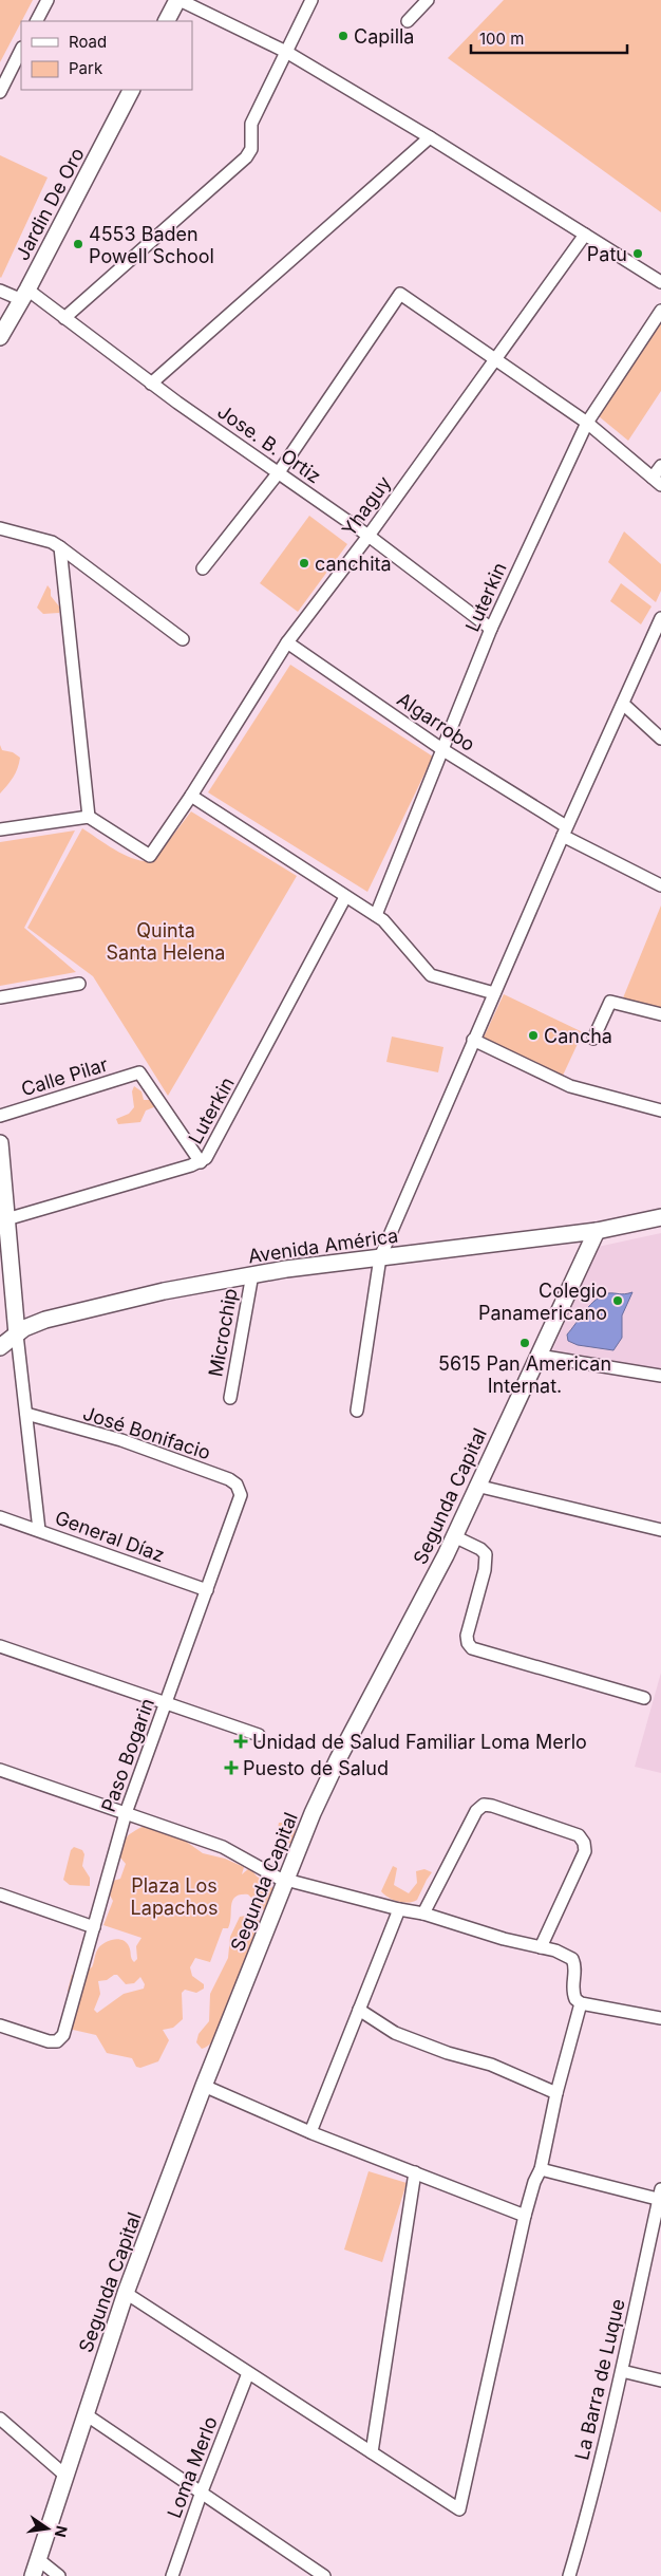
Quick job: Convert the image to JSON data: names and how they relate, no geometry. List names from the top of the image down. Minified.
{"streets":{"street":["Jardin De Oro","Jose. B. Ortiz","Yhaguy","Luterkin","Algarrobo","Calle Pilar","Avenida América","Microchip","José Bonifacio","Segunda Capital","General Díaz","Paso Bogarin","La Barra de Luque","Loma Merlo"]},"crossings":[["Jardin De Oro","Jose. B. Ortiz"],["Jose. B. Ortiz","Yhaguy"],["Jose. B. Ortiz","Luterkin"],["Yhaguy","Algarrobo"],["Luterkin","Algarrobo"],["Luterkin","Calle Pilar"],["Avenida América","Microchip"],["Avenida América","Segunda Capital"],["José Bonifacio","Paso Bogarin"],["General Díaz","Paso Bogarin"]],"parks":["Quinta Santa Helena","Plaza Los Lapachos"],"places":{"other":["Capilla","4553 Baden Powell School","Patu","canchita","Cancha","Colegio Panamericano","5615 Pan American Internat."],"health":["Unidad de Salud Familiar Loma Merlo","Puesto de Salud"]},"legend":["Road","Park"],"scale_bar":"100 m","north":"right"}
